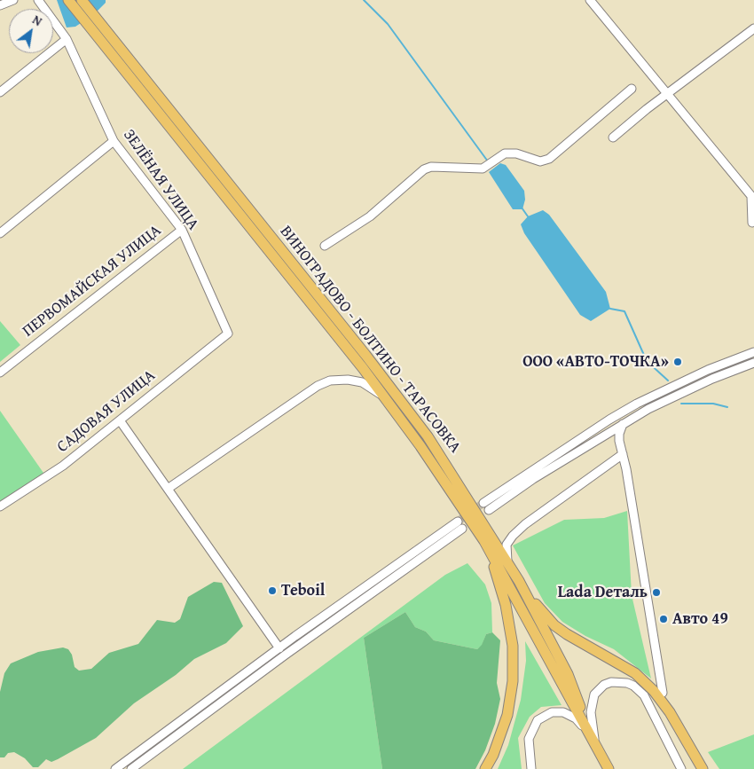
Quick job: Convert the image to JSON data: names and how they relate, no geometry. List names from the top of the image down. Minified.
{"streets":{"main road":["ВИНОГРАДОВО - БОЛТИНО - ТАРАСОВКА"],"street":["ЗЕЛЁНАЯ УЛИЦА","ПЕРВОМАЙСКАЯ УЛИЦА","САДОВАЯ УЛИЦА"]},"crossings":[["ЗЕЛЁНАЯ УЛИЦА","ПЕРВОМАЙСКАЯ УЛИЦА"],["ЗЕЛЁНАЯ УЛИЦА","САДОВАЯ УЛИЦА"]],"places":["ООО «АВТО-ТОЧКА»","Teboil","Lada Dеталь","Авто 49"],"north":"top right"}
